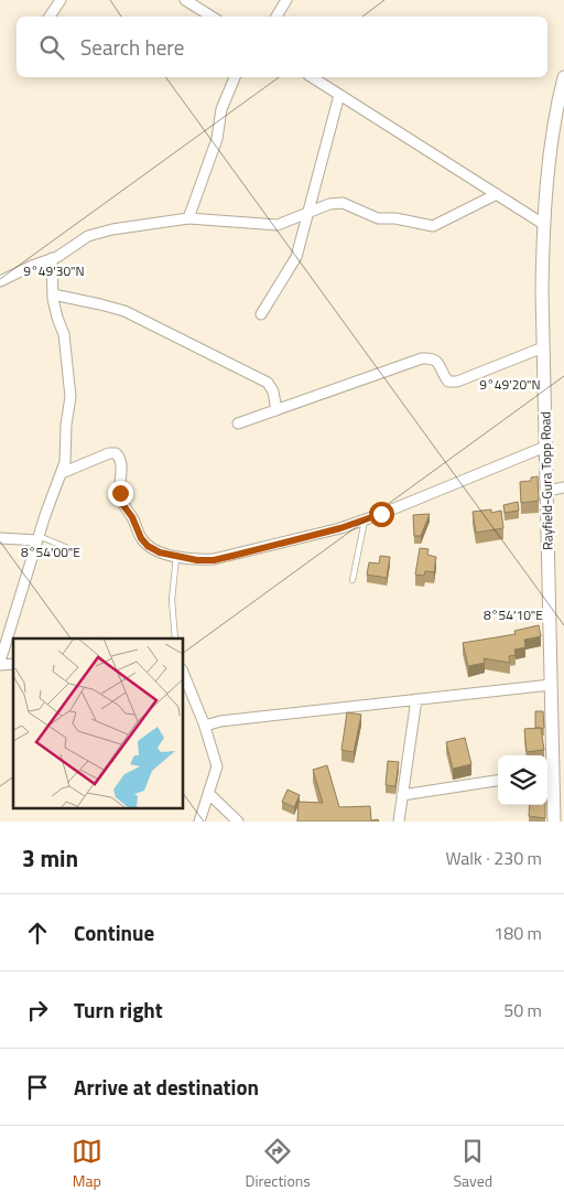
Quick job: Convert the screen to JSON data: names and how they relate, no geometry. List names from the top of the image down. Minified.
{"streets":{"street":["Rayfield-Gura Topp Road"]},"page":{"search":"Search here","heading":["3 min","Walk · 230 m"],"list":[["Continue","180 m"],["Turn right","50 m"],"Arrive at destination"],"nav":["Map","Directions","Saved"]},"coordinates":["9°49'30\"N","9°49'20\"N","8°54'00\"E","8°54'10\"E"]}
